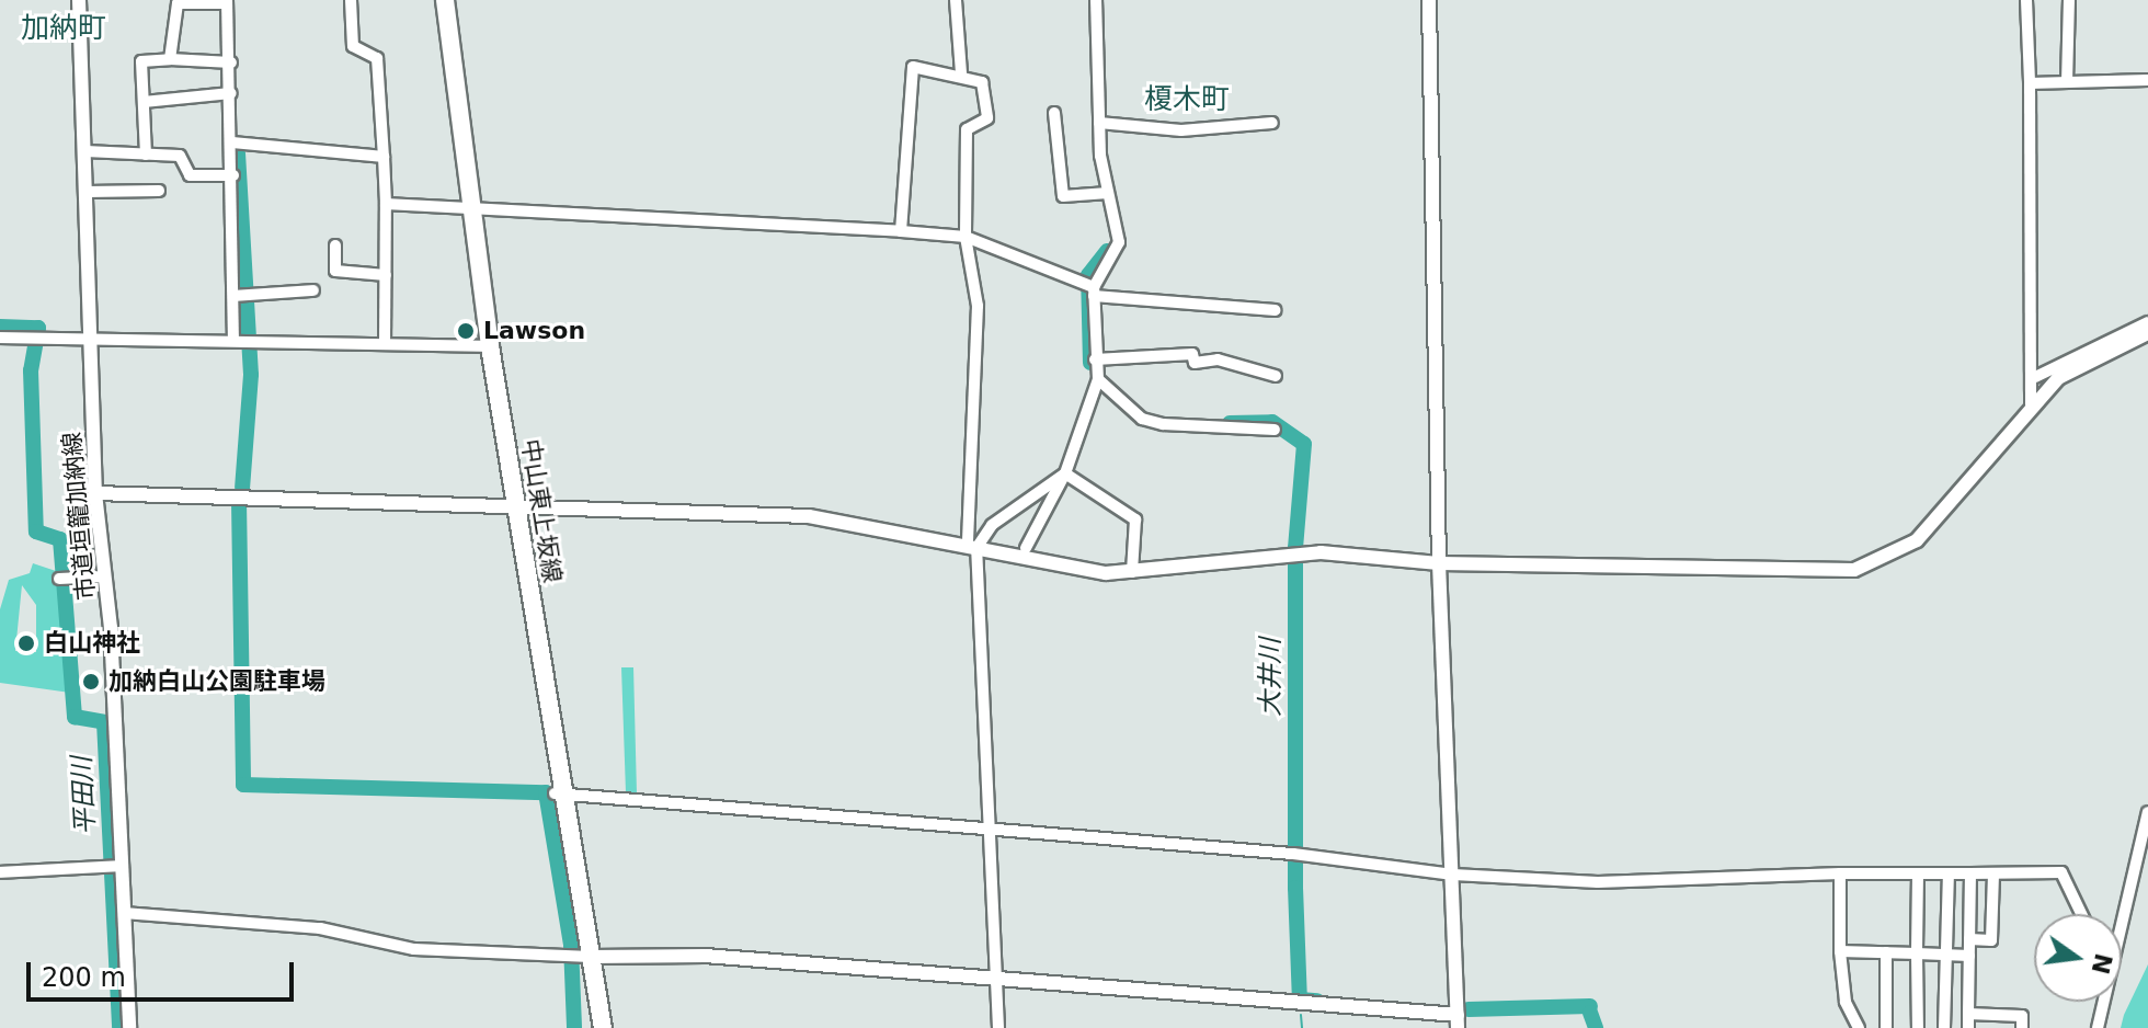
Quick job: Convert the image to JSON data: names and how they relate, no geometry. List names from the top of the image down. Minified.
{"streets":{"main road":["中山東上坂線"],"street":["市道垣籠加納線"]},"districts":["加納町","榎木町"],"water":["大井川","平田川"],"places":["Lawson","白山神社","加納白山公園駐車場"],"scale_bar":"200 m","north":"right"}
